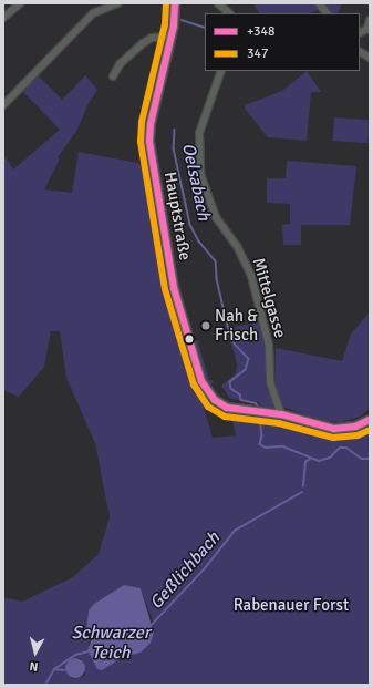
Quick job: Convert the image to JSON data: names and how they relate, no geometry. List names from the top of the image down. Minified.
{"streets":{"main road":["Hauptstraße"],"street":["Mittelgasse"]},"crossings":[["Hauptstraße","Mittelgasse"]],"water":["Oelsabach","Geßlichbach","Schwarzer Teich"],"parks":["Rabenauer Forst"],"places":["Nah & Frisch"],"lines":["transit line +348","transit line 347"],"legend":["+348","347"],"north":"bottom"}
